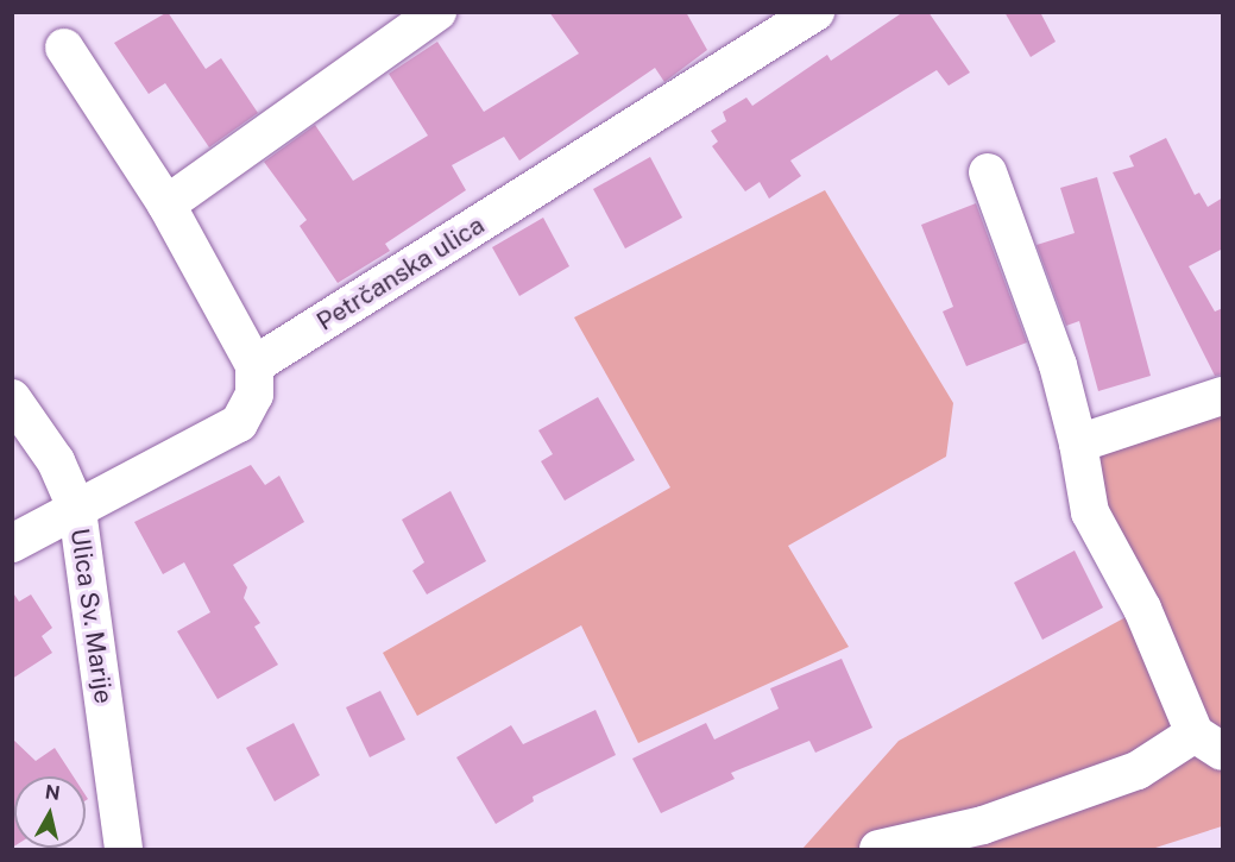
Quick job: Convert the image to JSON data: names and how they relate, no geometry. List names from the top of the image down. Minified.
{"streets":{"street":["Petrčanska ulica","Ulica Sv. Marije"]},"north":"top"}
